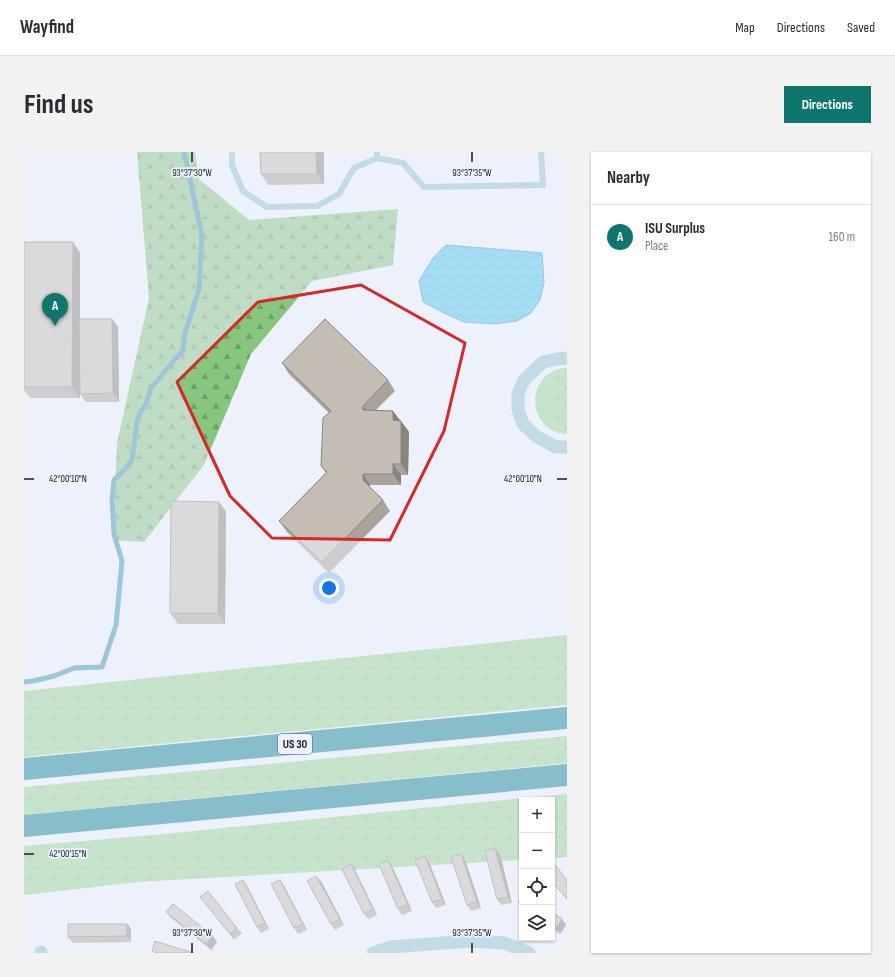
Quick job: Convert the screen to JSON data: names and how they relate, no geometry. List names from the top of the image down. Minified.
{"streets":{"highway":["US 30"]},"page":{"header":"Wayfind","nav":["Map","Directions","Saved"],"buttons":"Directions","title":"Find us","heading":"Nearby","list":[{"mark":"A","name":"ISU Surplus","note":"Place","value":"160 m"}],"pins":"A","map_buttons":["+","−"]},"coordinates":["93°37'30\"W","93°37'35\"W","42°00'10\"N","42°00'15\"N"]}
